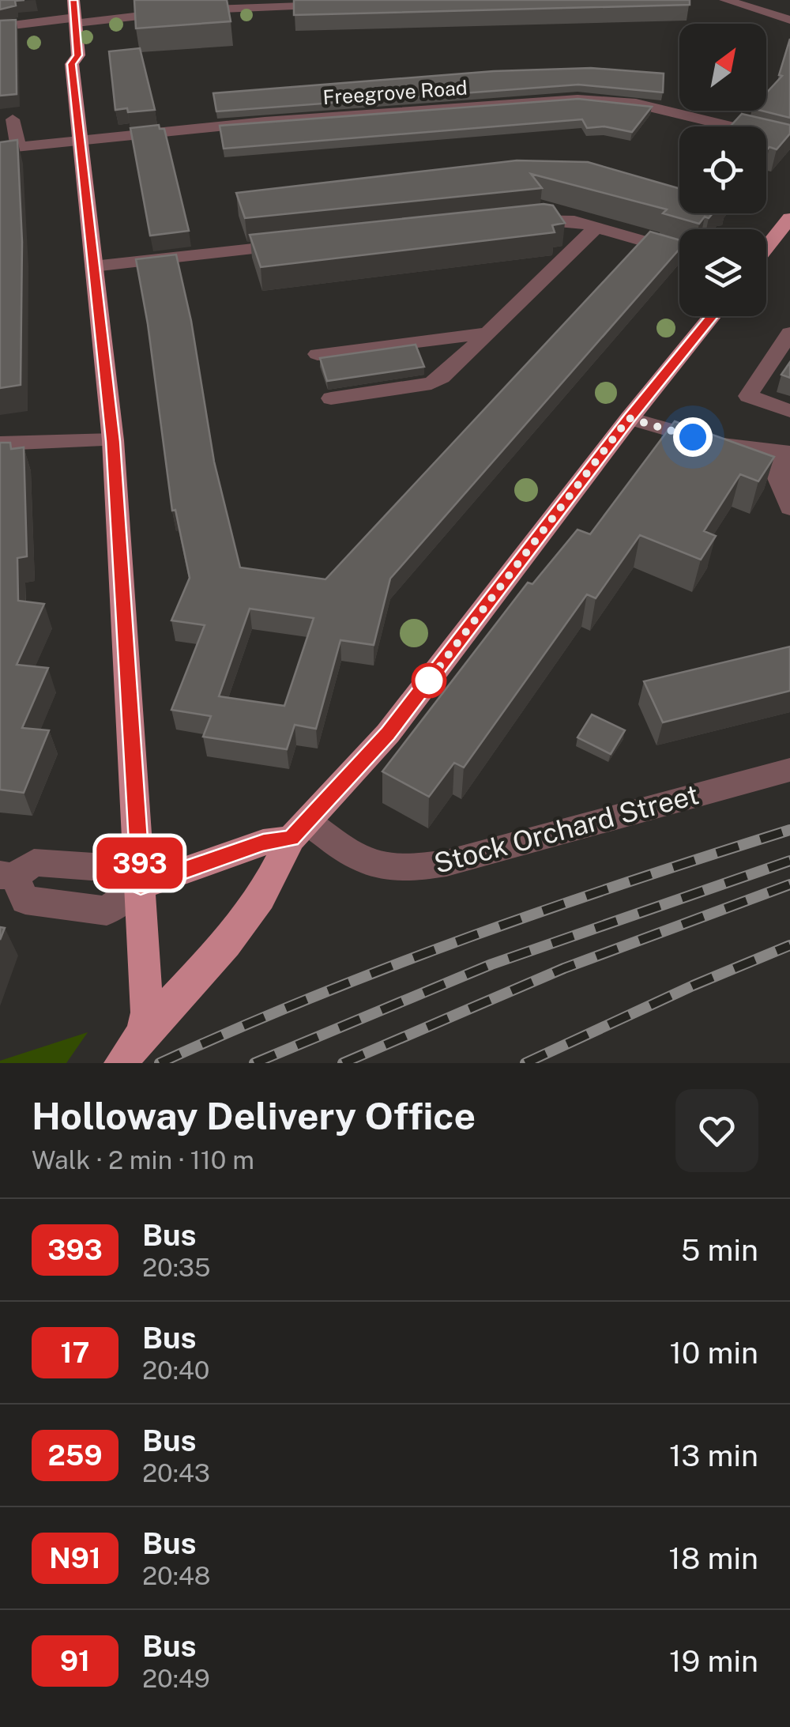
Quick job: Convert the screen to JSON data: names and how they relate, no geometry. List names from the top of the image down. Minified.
{"streets":{"street":["Freegrove Road","Stock Orchard Street"]},"lines":["bus line 393"],"north":"top right","page":{"on_map":"393","heading":["Holloway Delivery Office","Walk · 2 min · 110 m"],"list":[{"mark":"393","name":"Bus","note":"20:35","value":"5 min"},{"mark":"17","name":"Bus","note":"20:40","value":"10 min"},{"mark":"259","name":"Bus","note":"20:43","value":"13 min"},{"mark":"N91","name":"Bus","note":"20:48","value":"18 min"},{"mark":"91","name":"Bus","note":"20:49","value":"19 min"}]}}
